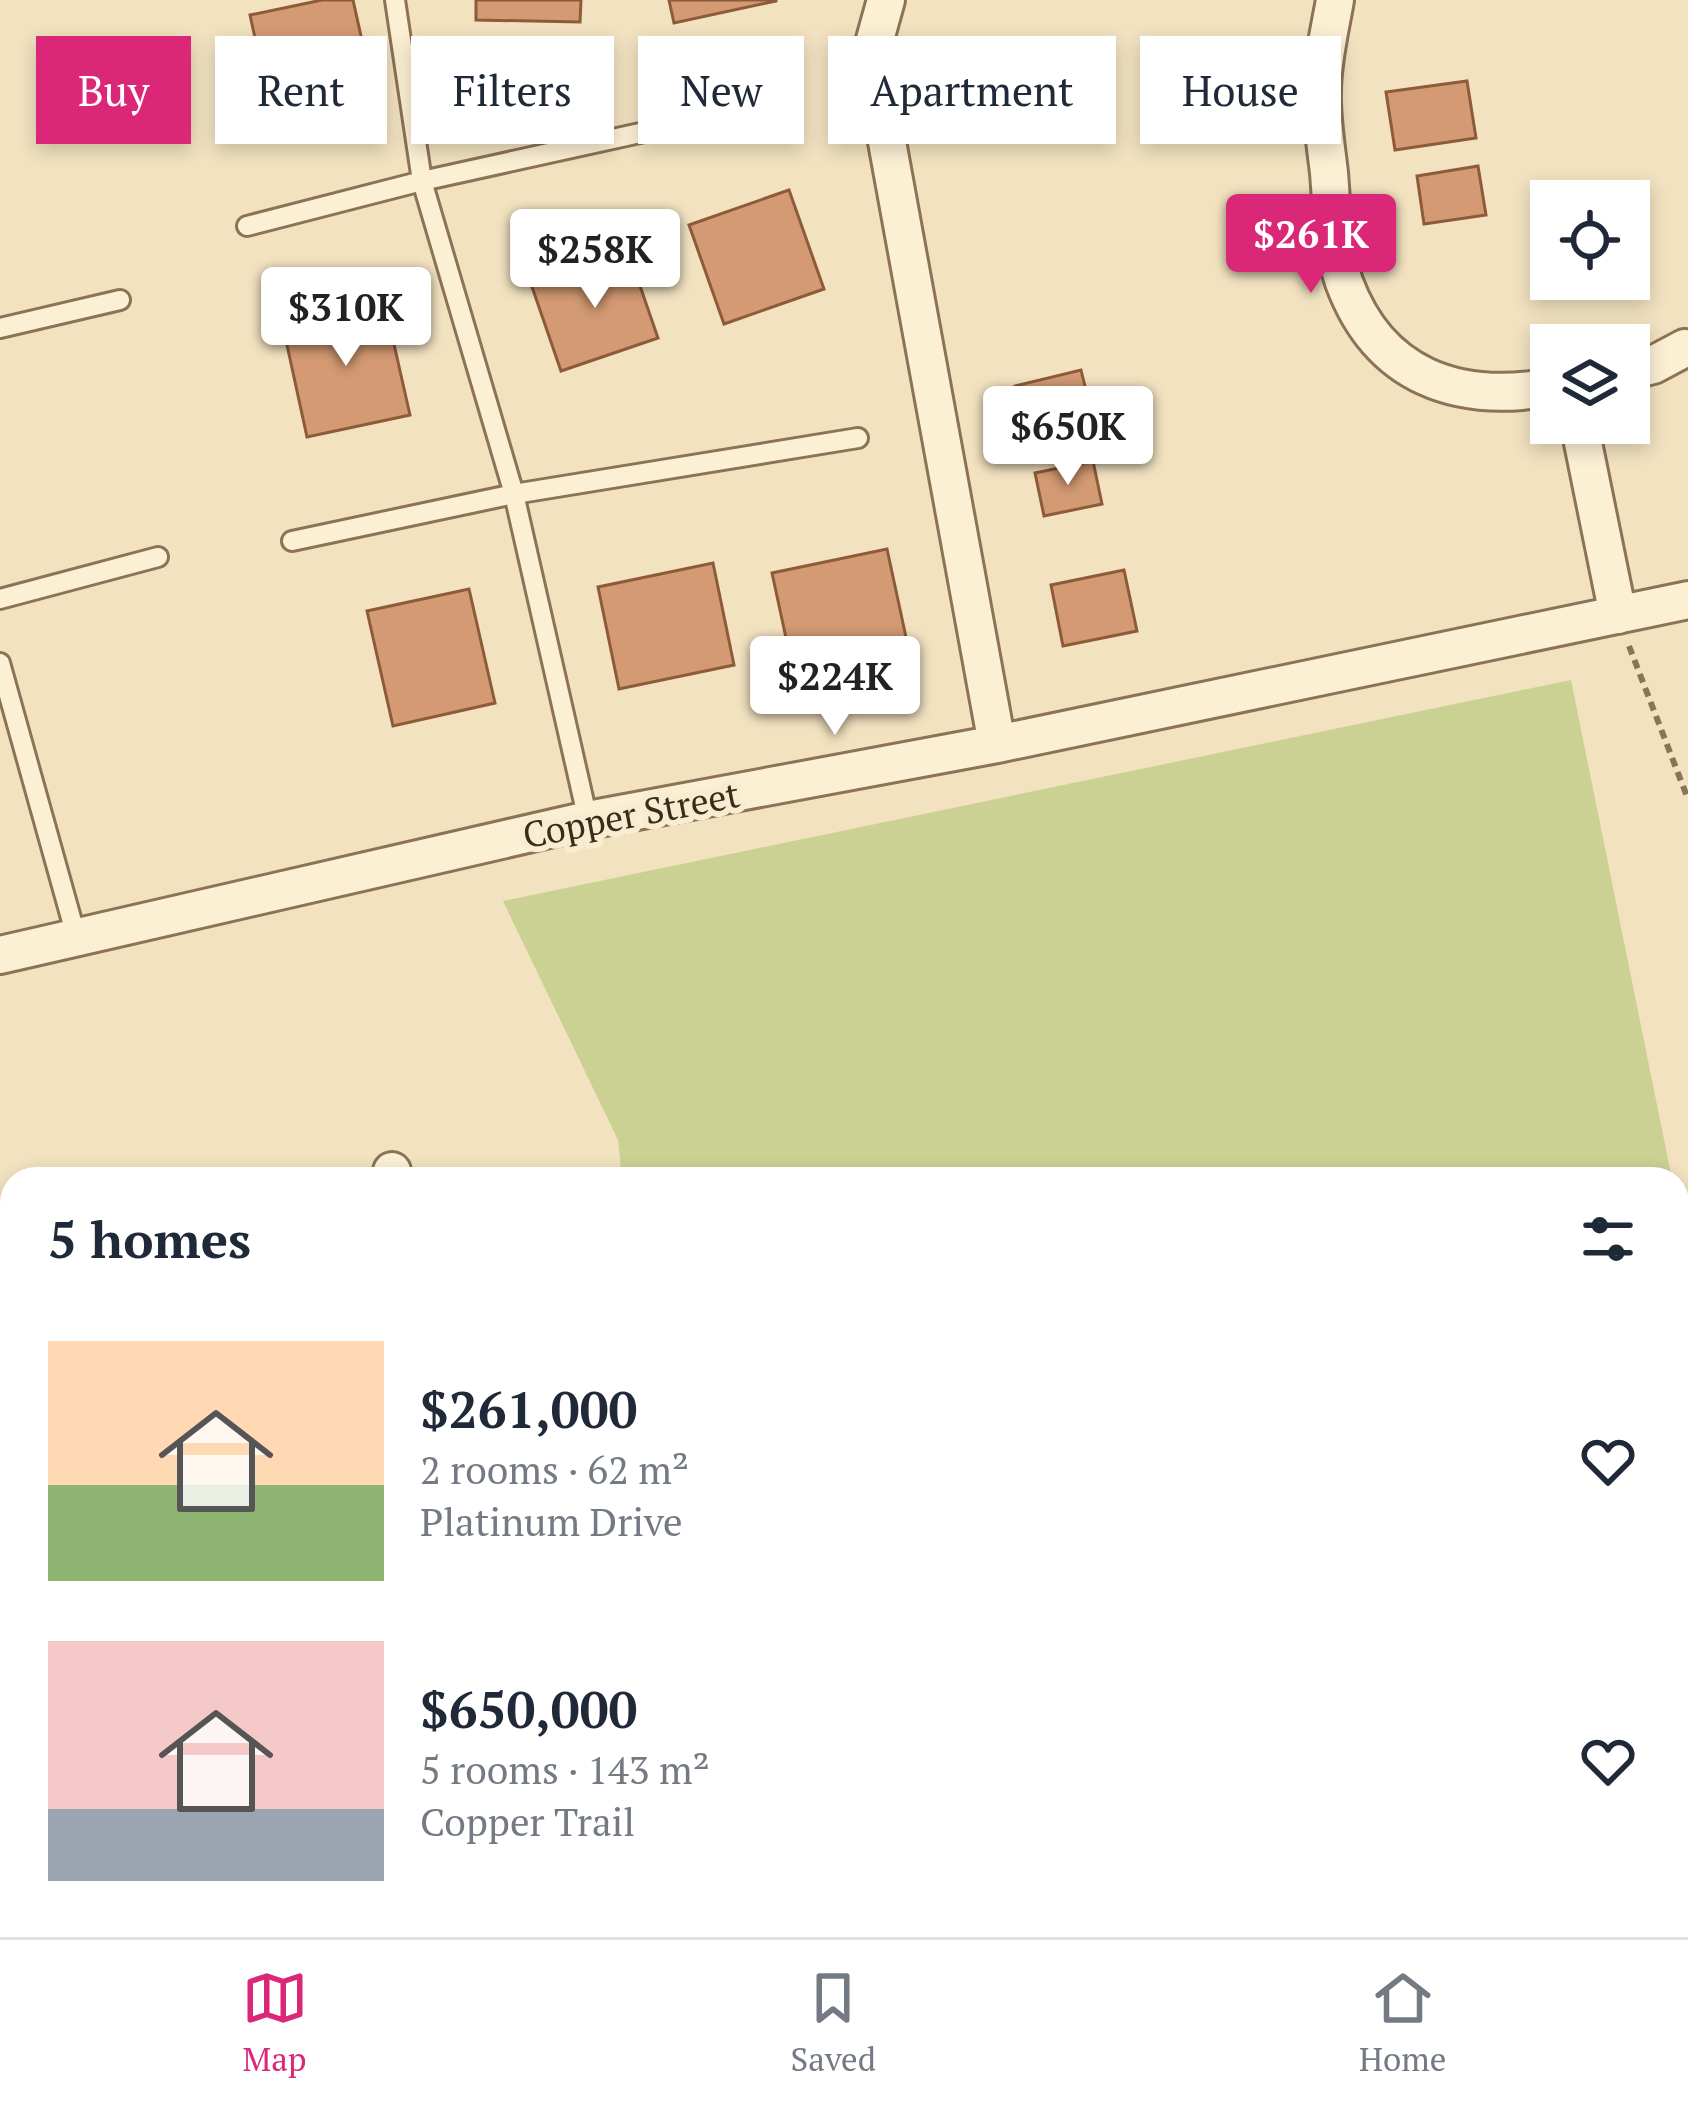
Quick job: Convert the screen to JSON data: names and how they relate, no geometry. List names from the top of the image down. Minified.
{"streets":{"street":["Copper Street"]},"page":{"chip":["Buy","Rent","Filters","New","Apartment","House"],"price":["$261K","$258K","$310K","$650K","$224K"],"heading":"5 homes","list":[{"name":"$261,000","note":"2 rooms · 62 m² · Platinum Drive"},{"name":"$650,000","note":"5 rooms · 143 m² · Copper Trail"}],"tabs":["Map","Saved","Home"]}}
